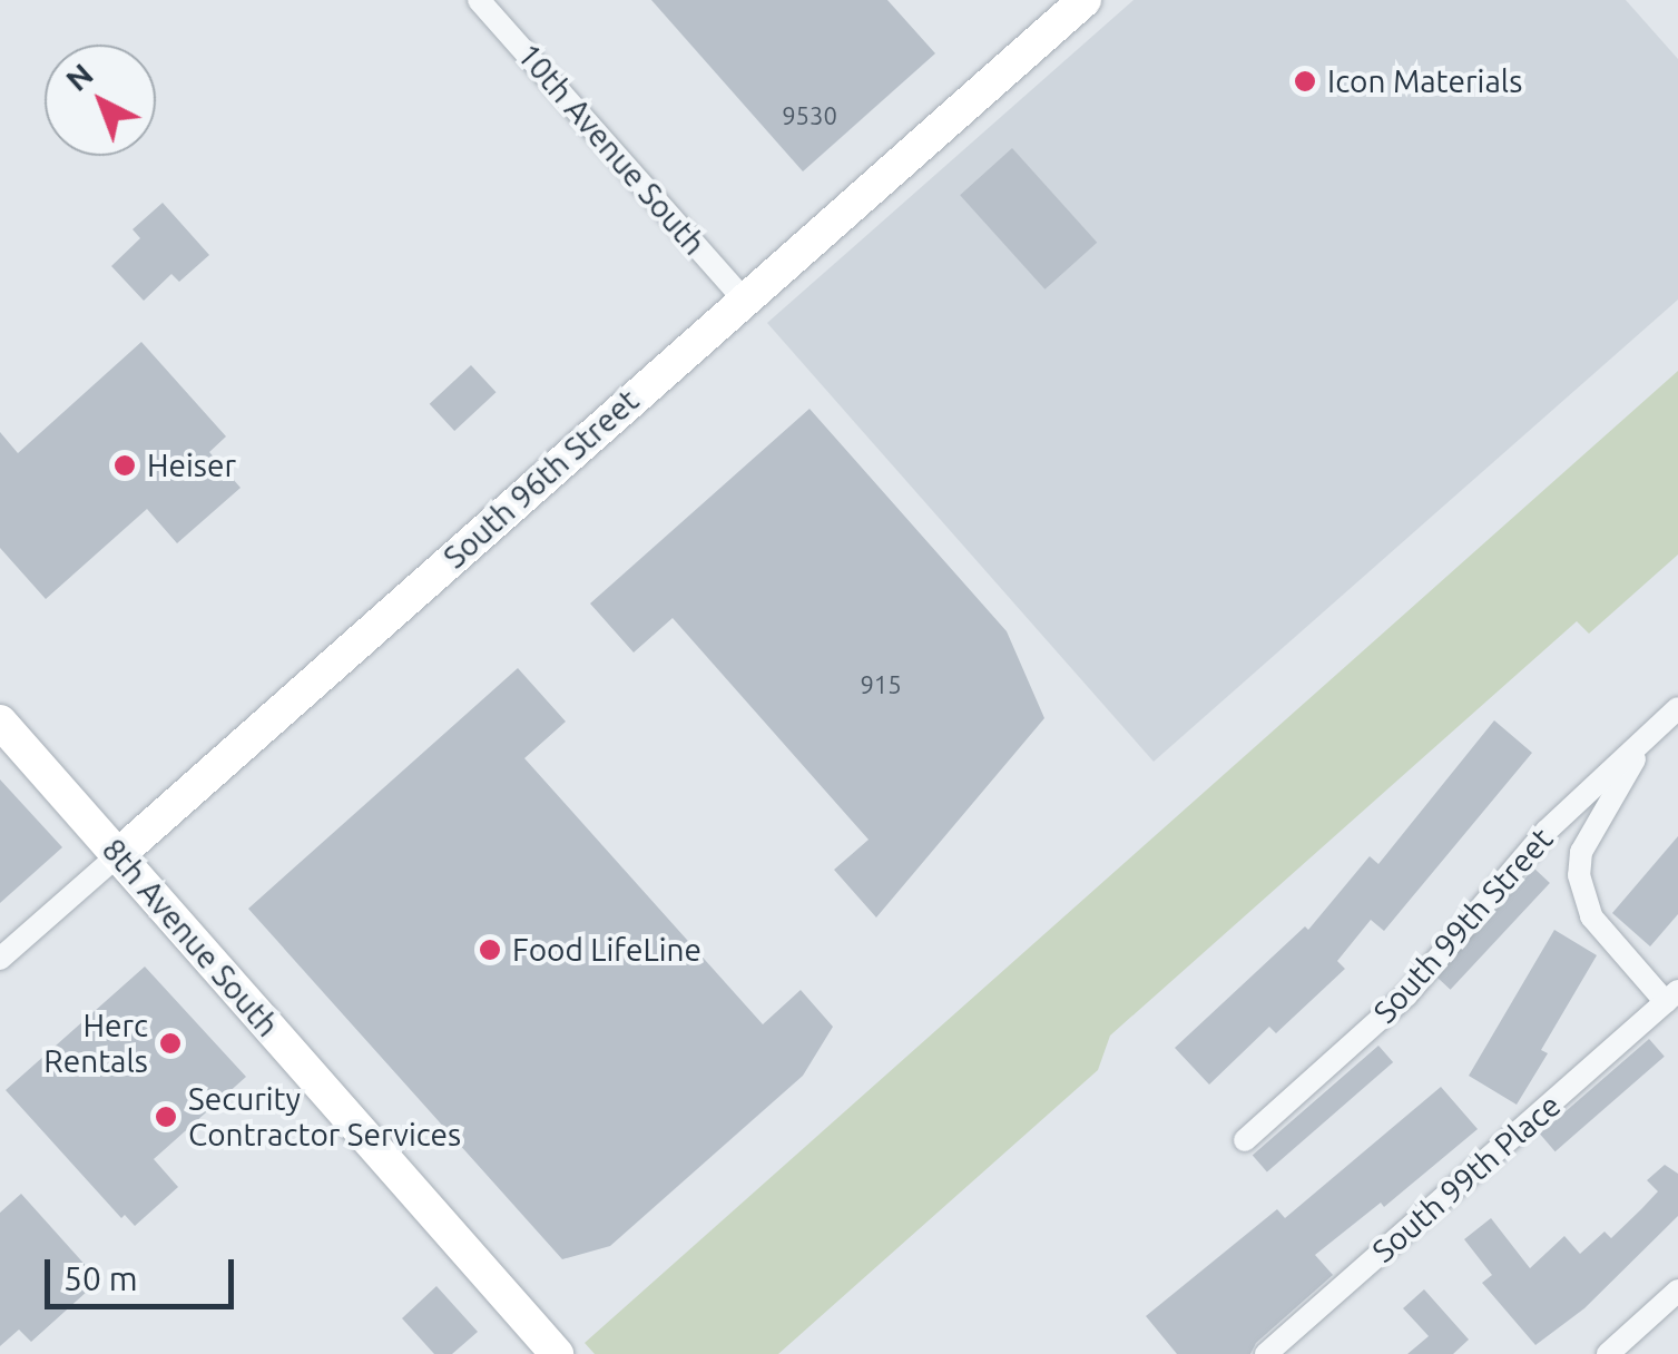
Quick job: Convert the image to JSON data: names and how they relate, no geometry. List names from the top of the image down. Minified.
{"streets":{"street":["10th Avenue South","South 96th Street","South 99th Street","8th Avenue South","South 99th Place"]},"crossings":[["10th Avenue South","South 96th Street"],["South 96th Street","8th Avenue South"],["South 99th Street","South 99th Place"]],"places":["Icon Materials","Heiser","Food LifeLine","Herc Rentals","Security Contractor Services"],"house_numbers":["9530","915"],"scale_bar":"50 m","north":"top left"}
